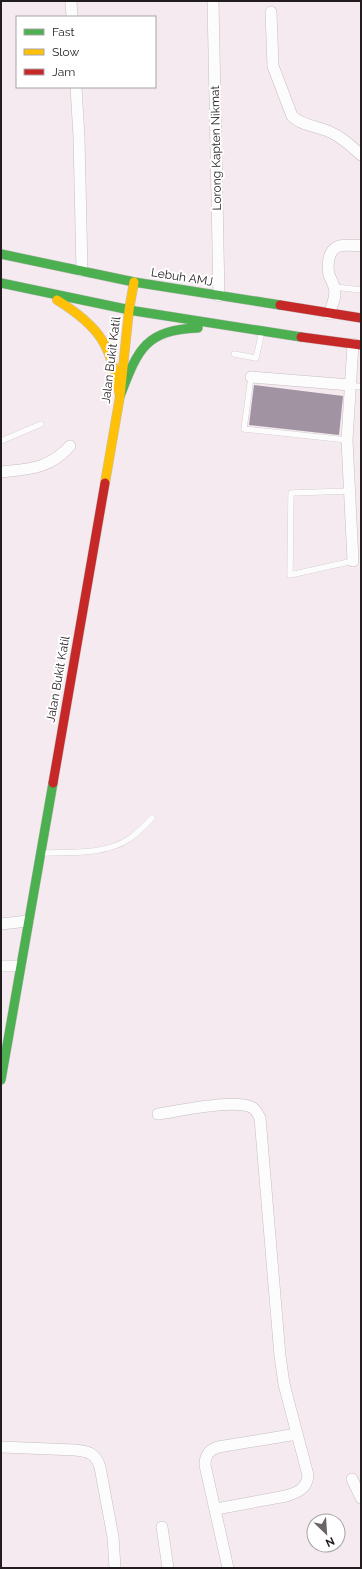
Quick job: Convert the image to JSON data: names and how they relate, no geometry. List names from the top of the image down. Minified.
{"streets":{"main road":["Lebuh AMJ","Jalan Bukit Katil"],"street":["Lorong Kapten Nikmat"]},"crossings":[["Lorong Kapten Nikmat","Lebuh AMJ"],["Lebuh AMJ","Jalan Bukit Katil"]],"legend":["Fast","Slow","Jam"],"north":"bottom right"}
